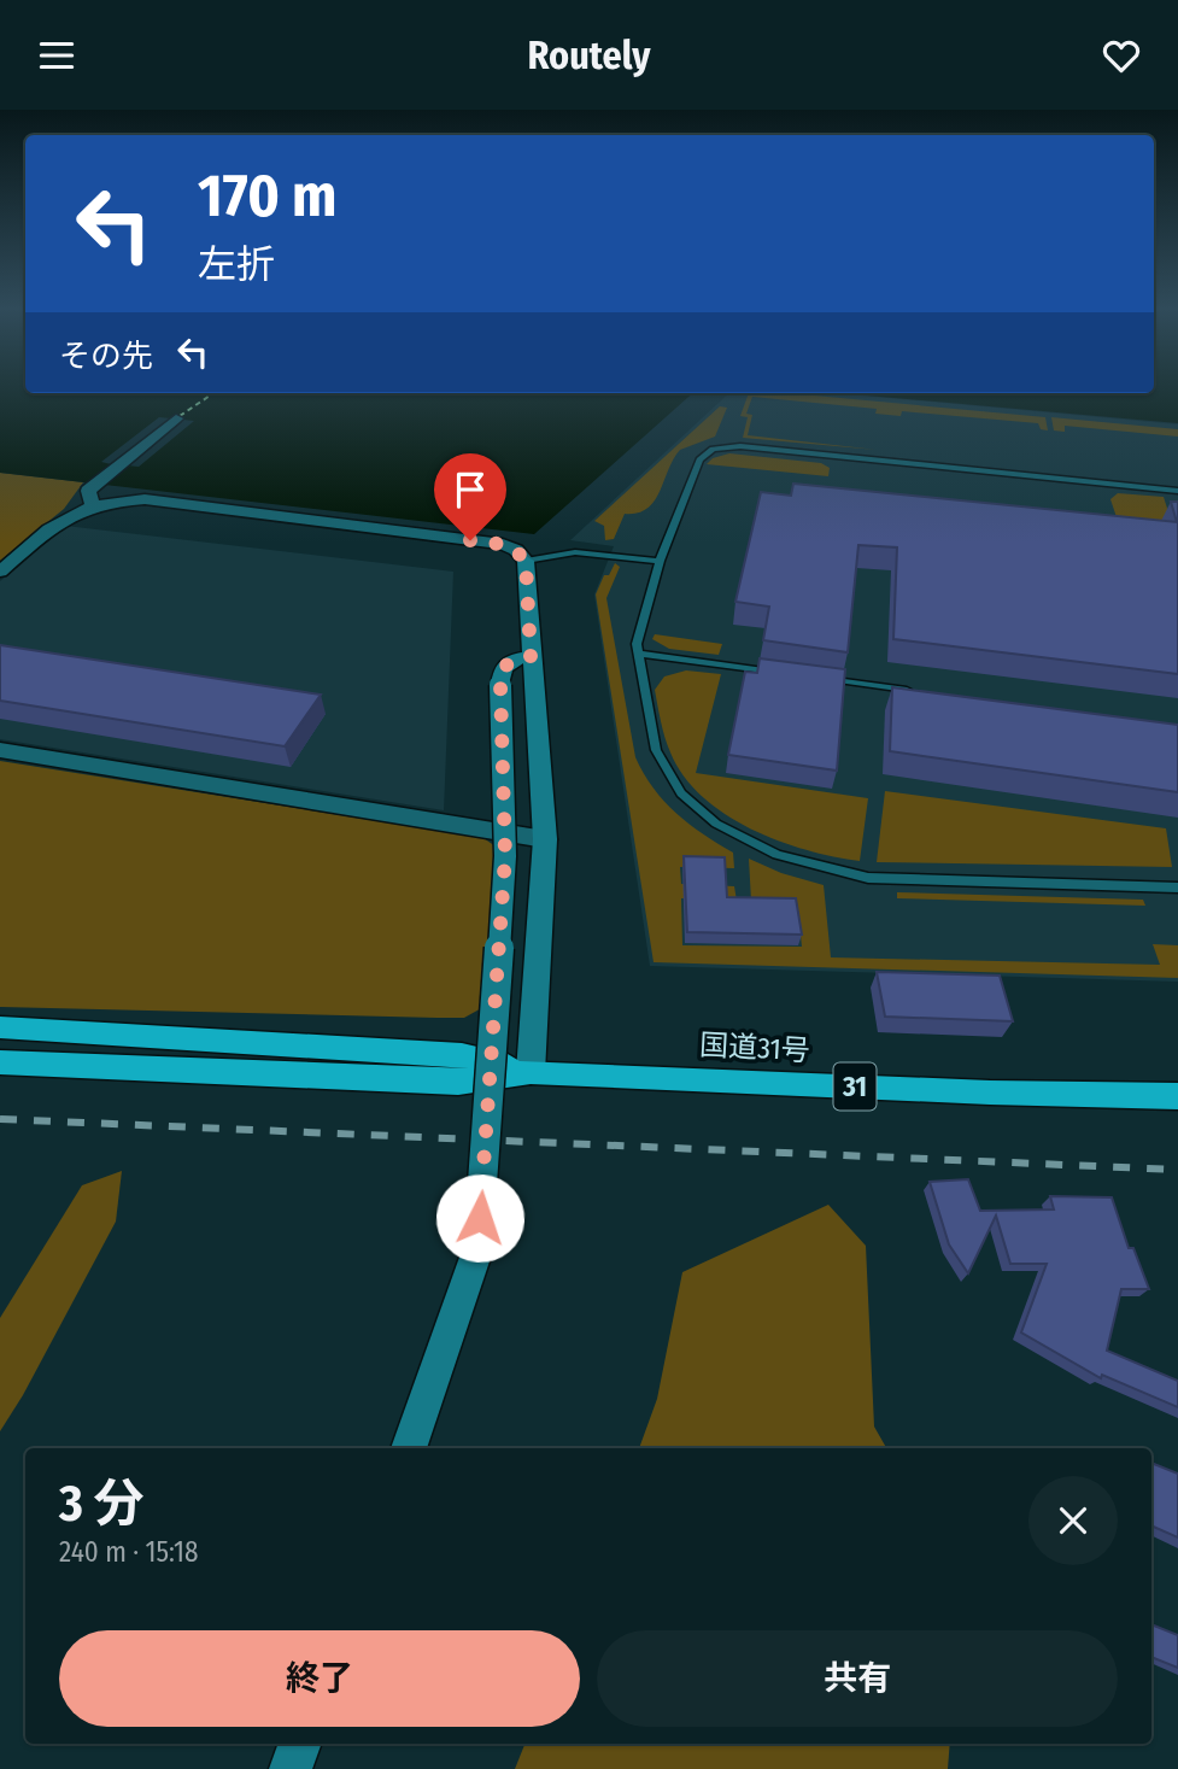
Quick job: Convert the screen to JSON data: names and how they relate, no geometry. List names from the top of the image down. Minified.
{"streets":{"highway":["国道31号","31"]},"page":{"header":"Routely","turn":["170 m","左折"],"then":"その先","heading":["3 分","240 m · 15:18"],"buttons":["終了","共有"]}}
